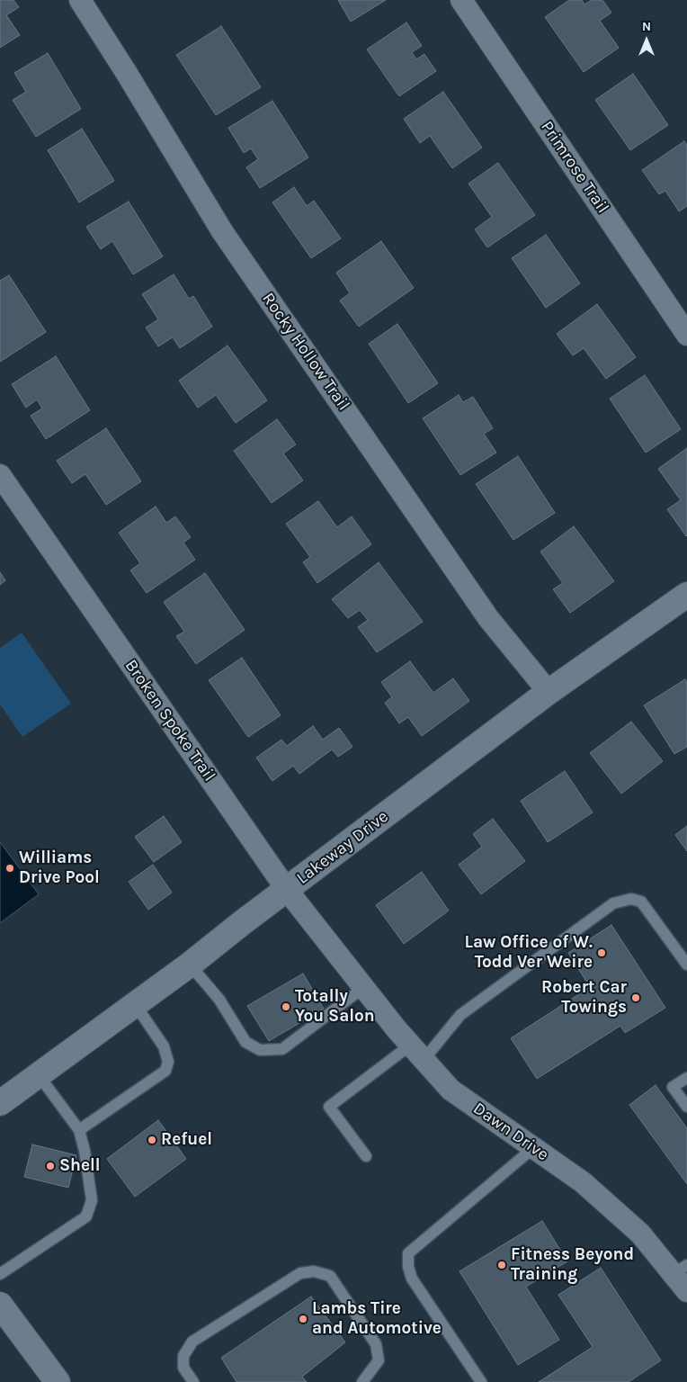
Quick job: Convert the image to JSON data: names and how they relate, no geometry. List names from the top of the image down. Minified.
{"streets":{"main road":["Lakeway Drive"],"street":["Primrose Trail","Rocky Hollow Trail","Broken Spoke Trail","Dawn Drive"]},"crossings":[["Rocky Hollow Trail","Lakeway Drive"],["Broken Spoke Trail","Lakeway Drive"],["Broken Spoke Trail","Dawn Drive"]],"places":["Williams Drive Pool","Law Office of W. Todd Ver Weire","Robert Car Towings","Totally You Salon","Refuel","Shell","Fitness Beyond Training","Lambs Tire and Automotive"],"north":"top"}
